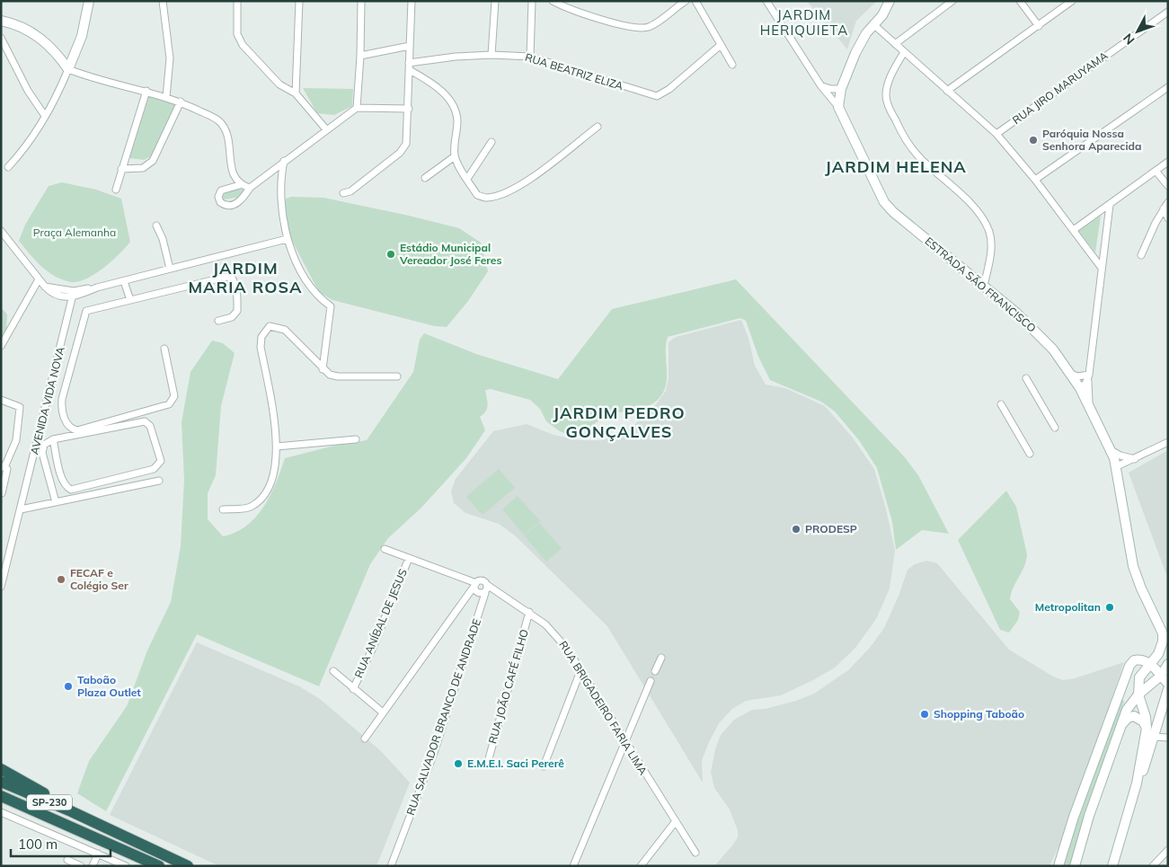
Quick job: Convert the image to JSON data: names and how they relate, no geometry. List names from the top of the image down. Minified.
{"streets":{"highway":["SP-230"],"main road":["ESTRADA SÃO FRANCISCO"],"street":["RUA BEATRIZ ELIZA","RUA JIRO MARUYAMA","AVENIDA VIDA NOVA","RUA ANÍBAL DE JESUS","RUA JOÃO CAFÉ FILHO","RUA BRIGADEIRO FARIA LIMA","RUA SALVADOR BRANCO DE ANDRADE"]},"crossings":[["RUA JOÃO CAFÉ FILHO","RUA BRIGADEIRO FARIA LIMA"],["RUA BRIGADEIRO FARIA LIMA","RUA SALVADOR BRANCO DE ANDRADE"]],"districts":["JARDIM HERIQUIETA","JARDIM HELENA","JARDIM MARIA ROSA","JARDIM PEDRO GONÇALVES"],"parks":["Praça Alemanha"],"places":["Paróquia Nossa Senhora Aparecida","Estádio Municipal Vereador José Feres","PRODESP","FECAF e Colégio Ser","Metropolitan","Taboão Plaza Outlet","Shopping Taboão","E.M.E.I. Saci Pererê"],"scale_bar":"100 m","north":"bottom left"}
